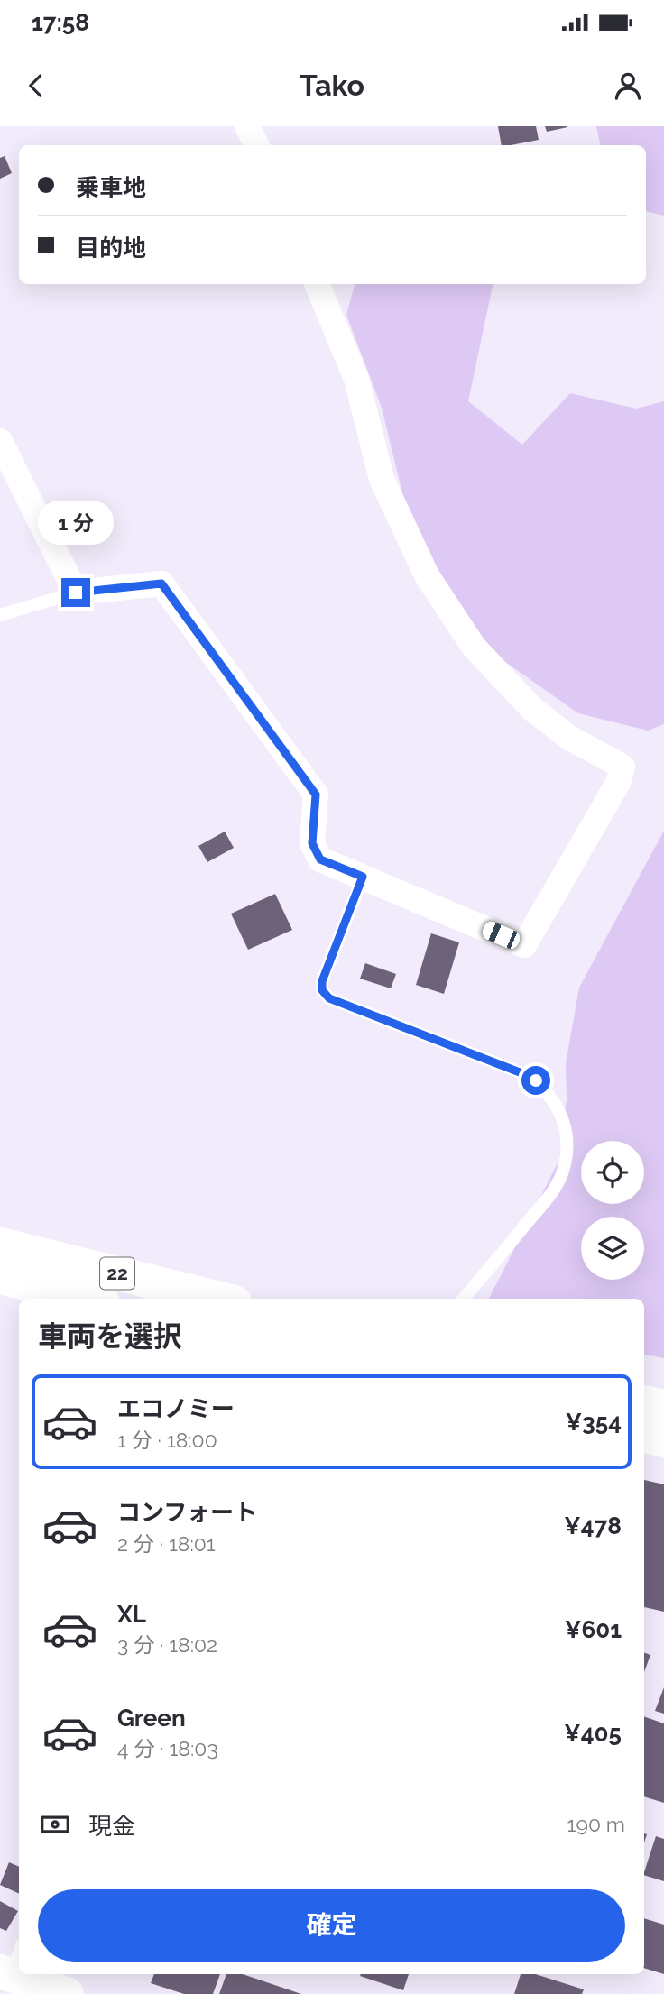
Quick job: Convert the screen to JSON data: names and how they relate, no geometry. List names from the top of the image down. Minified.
{"streets":{"main road":["22"]},"page":{"status":"17:58","header":"Tako","banner":["乗車地","目的地"],"bubble":"1 分","heading":"車両を選択","list":[{"name":"エコノミー","note":"1 分 · 18:00","value":"¥354"},{"name":"コンフォート","note":"2 分 · 18:01","value":"¥478"},{"name":"XL","note":"3 分 · 18:02","value":"¥601"},{"name":"Green","note":"4 分 · 18:03","value":"¥405"}],"pay":["現金","190 m"],"buttons":"確定"}}
